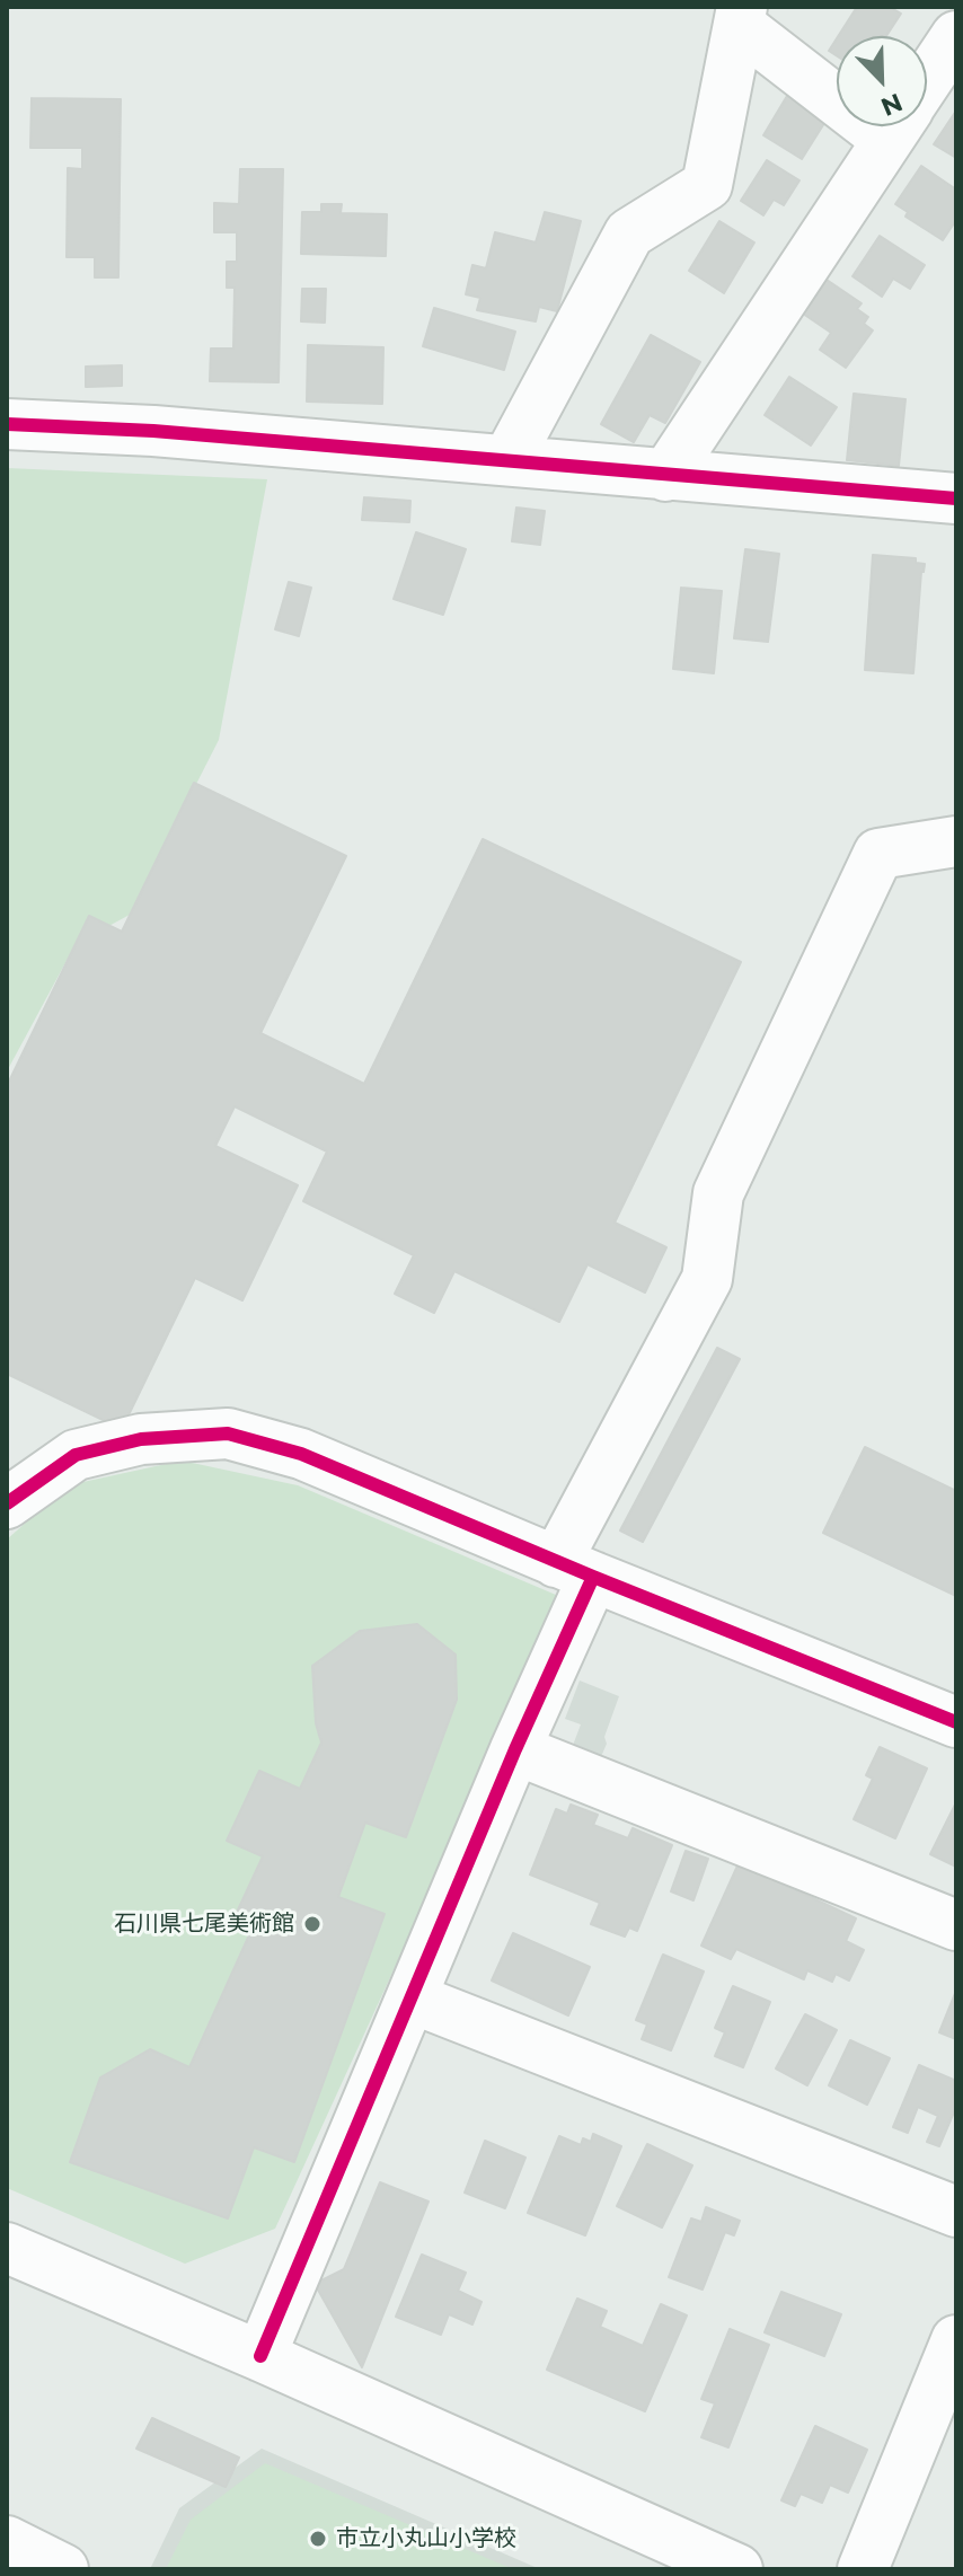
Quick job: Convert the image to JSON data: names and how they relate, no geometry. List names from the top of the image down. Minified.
{"places":["石川県七尾美術館","市立小丸山小学校"],"north":"bottom right"}
